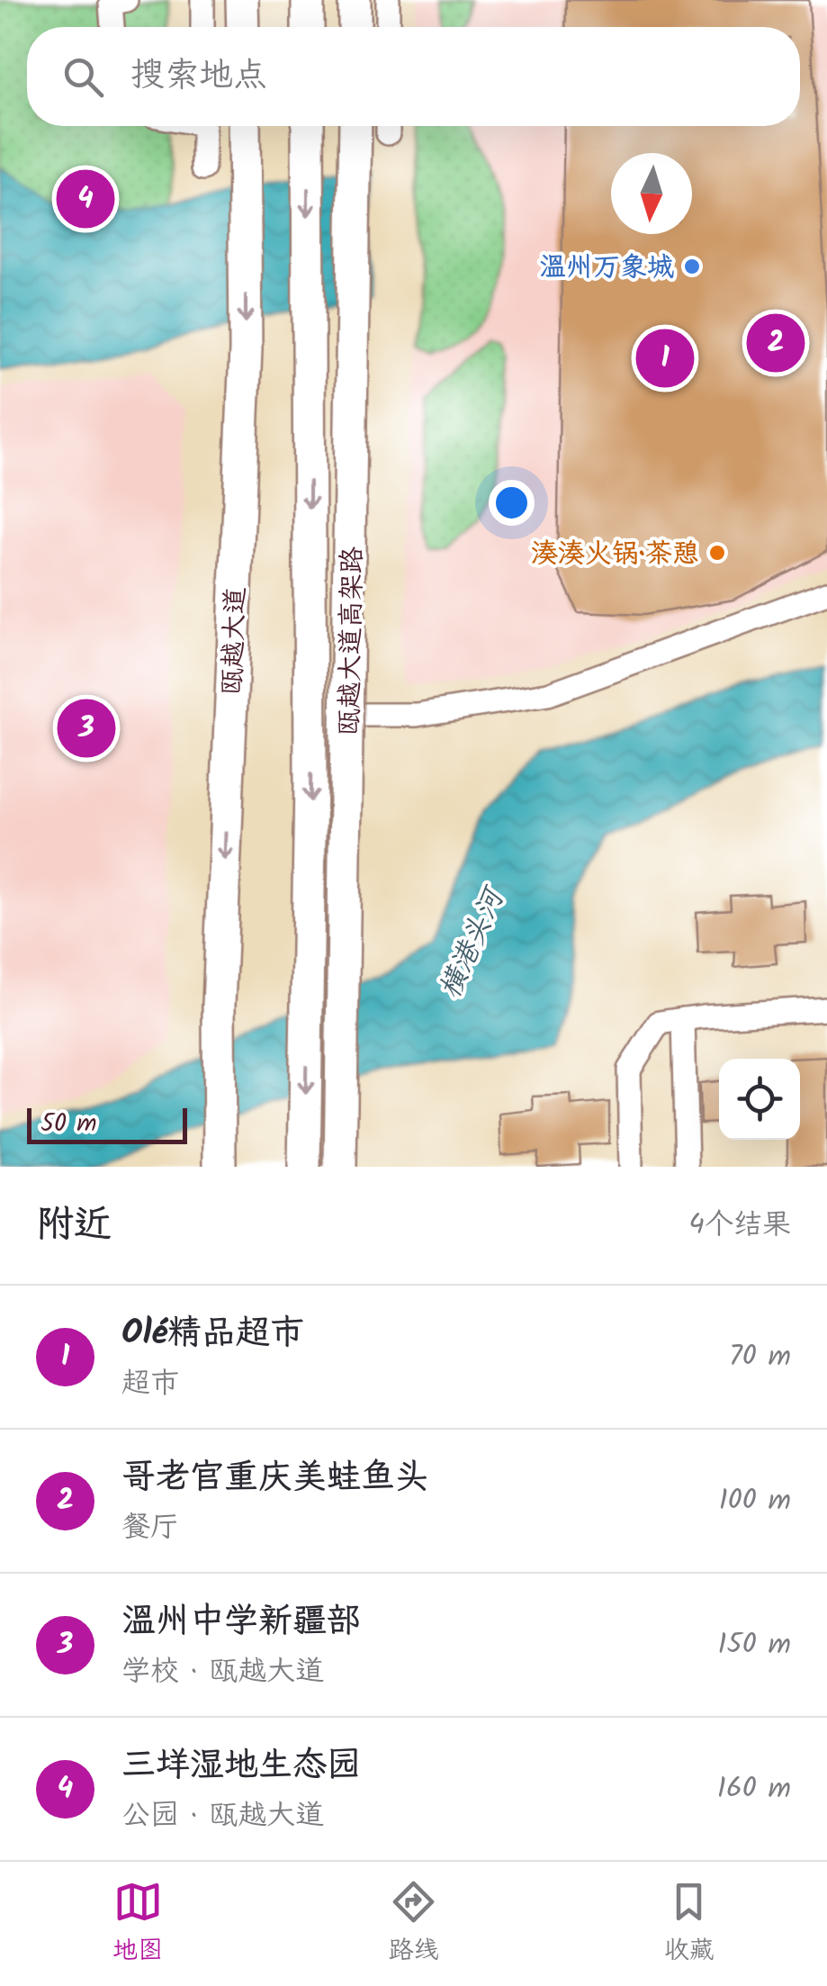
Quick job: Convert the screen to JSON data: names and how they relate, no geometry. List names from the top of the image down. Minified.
{"streets":{"highway":["瓯越大道","瓯越大道高架路"]},"water":["横港头河"],"places":["温州万象城","湊湊火锅·茶憩"],"scale_bar":"50 m","north":"bottom","page":{"search":"搜索地点","pins":["4","2","1","3"],"scale":"50 m","heading":["附近","4个结果"],"list":[{"mark":"1","name":"Olé精品超市","note":"超市","value":"70 m"},{"mark":"2","name":"哥老官重庆美蛙鱼头","note":"餐厅","value":"100 m"},{"mark":"3","name":"温州中学新疆部","note":"学校 · 瓯越大道","value":"150 m"},{"mark":"4","name":"三垟湿地生态园","note":"公园 · 瓯越大道","value":"160 m"}],"nav":["地图","路线","收藏"]}}
